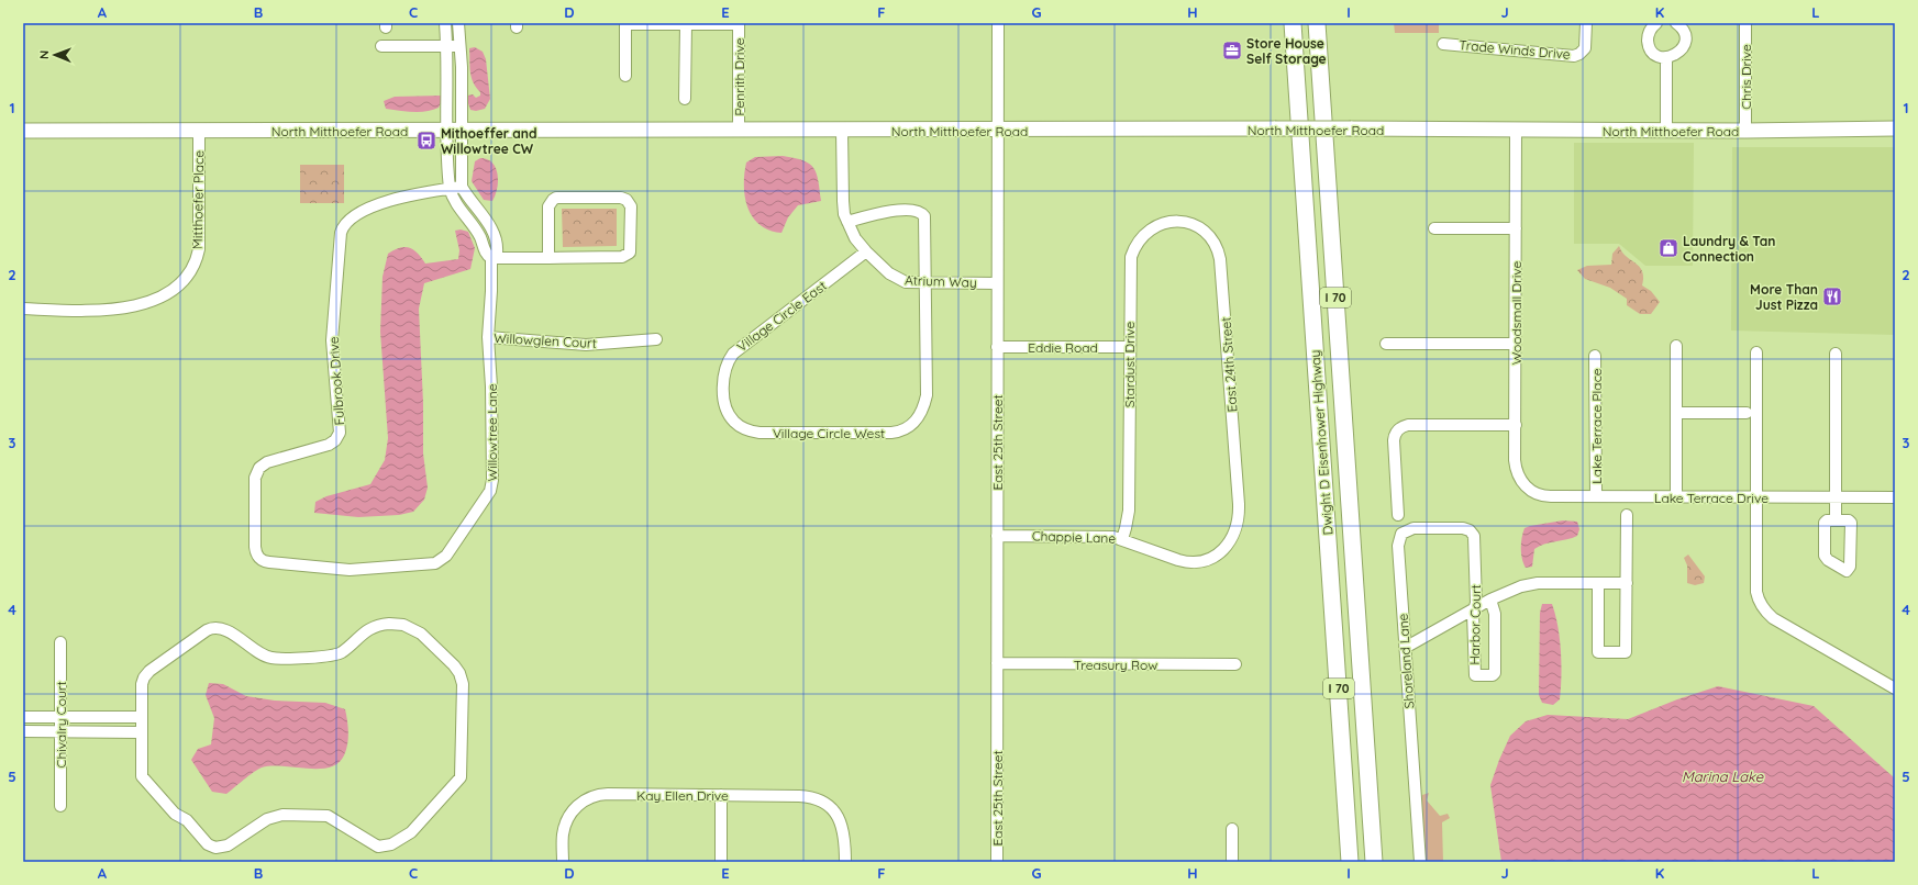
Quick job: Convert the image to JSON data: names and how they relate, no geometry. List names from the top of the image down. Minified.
{"streets":{"highway":["I 70","Dwight D Eisenhower Highway"],"main road":["North Mitthoefer Road"],"street":["Trade Winds Drive","Penrith Drive","Chris Drive","Mitthoefer Place","Atrium Way","Woodsmall Drive","Village Circle East","Willowglen Court","Eddie Road","Stardust Drive","East 24th Street","Fulbrook Drive","Lake Terrace Place","Willowtree Lane","Village Circle West","East 25th Street","Lake Terrace Drive","Chappie Lane","Harbor Court","Shoreland Lane","Treasury Row","Chivalry Court","Kay Ellen Drive"]},"crossings":[["Penrith Drive","North Mitthoefer Road"],["Chris Drive","North Mitthoefer Road"],["North Mitthoefer Road","Mitthoefer Place"],["North Mitthoefer Road","Atrium Way"],["North Mitthoefer Road","Woodsmall Drive"],["North Mitthoefer Road","East 25th Street"],["Atrium Way","Village Circle East"],["Atrium Way","Village Circle West"],["Atrium Way","East 25th Street"],["Woodsmall Drive","Lake Terrace Drive"],["Village Circle East","Village Circle West"],["Willowglen Court","Willowtree Lane"],["Eddie Road","Stardust Drive"],["Eddie Road","East 25th Street"],["Stardust Drive","East 24th Street"],["Stardust Drive","Chappie Lane"],["East 24th Street","Chappie Lane"],["Fulbrook Drive","Willowtree Lane"],["Lake Terrace Place","Lake Terrace Drive"],["East 25th Street","Chappie Lane"],["East 25th Street","Treasury Row"],["Harbor Court","Shoreland Lane"]],"water":["Marina Lake"],"places":{"office":["Store House Self Storage"],"bus stop":["Mithoeffer and Willowtree CW"],"shop":["Laundry & Tan Connection"],"restaurant":["More Than Just Pizza"]},"north":"left","grid":{"columns":["A","B","C","D","E","F","G","H","I","J","K","L"],"rows":["1","2","3","4","5"]}}
